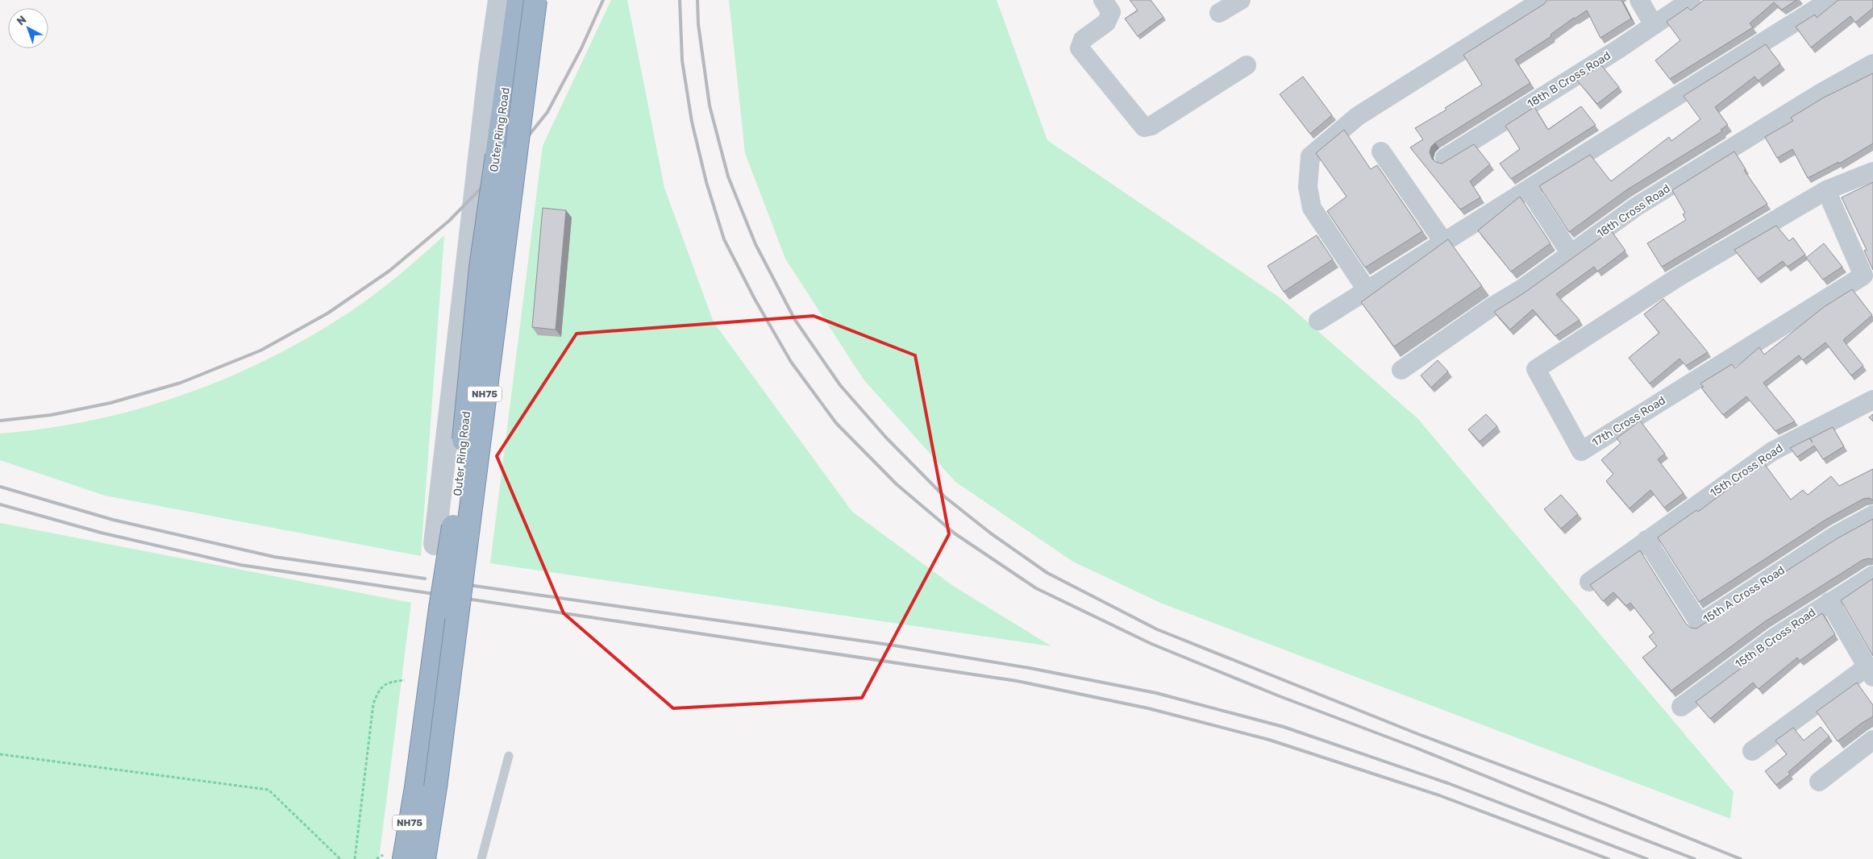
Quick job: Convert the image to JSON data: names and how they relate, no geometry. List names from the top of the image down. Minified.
{"streets":{"highway":["Outer Ring Road","NH75"],"street":["18th B Cross Road","18th Cross Road","17th Cross Road","15th Cross Road","15th A Cross Road","15th B Cross Road"]},"crossings":[["15th Cross Road","15th A Cross Road"]],"north":"top left"}
